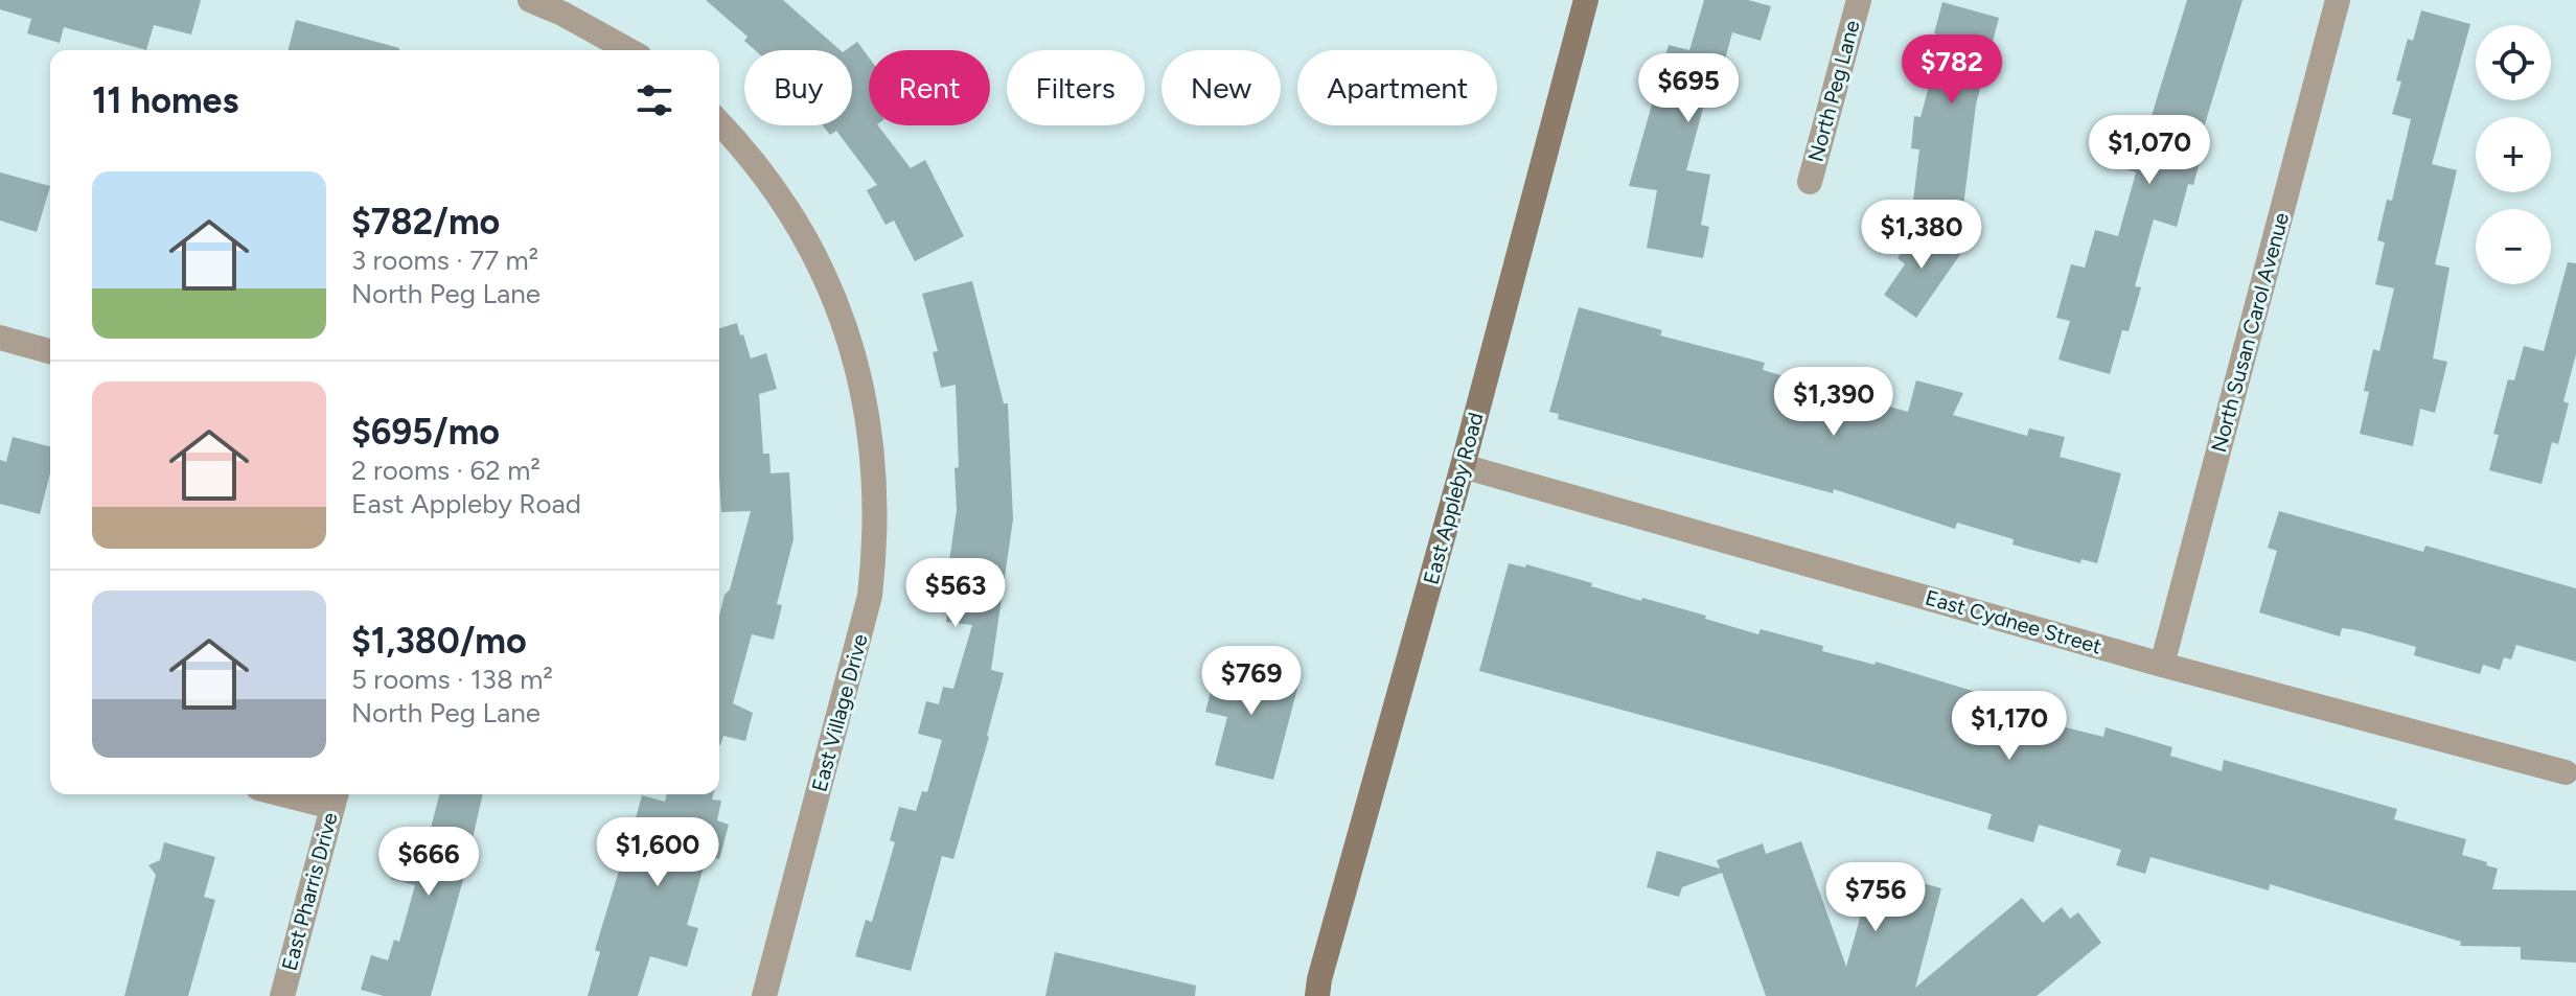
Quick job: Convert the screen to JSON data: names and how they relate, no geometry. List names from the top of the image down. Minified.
{"streets":{"street":["North Peg Lane","North Susan Carol Avenue","East Appleby Road","East Cydnee Street","East Village Drive","East Pharris Drive"]},"crossings":[["North Susan Carol Avenue","East Cydnee Street"],["East Appleby Road","East Cydnee Street"]],"page":{"map_buttons":["+","−"],"price":["$782","$695","$1,070","$1,380","$1,390","$563","$769","$1,170","$1,600","$666","$756"],"chip":["Buy","Rent","Filters","New","Apartment"],"heading":"11 homes","list":[{"name":"$782/mo","note":"3 rooms · 77 m² · North Peg Lane"},{"name":"$695/mo","note":"2 rooms · 62 m² · East Appleby Road"},{"name":"$1,380/mo","note":"5 rooms · 138 m² · North Peg Lane"}]}}
